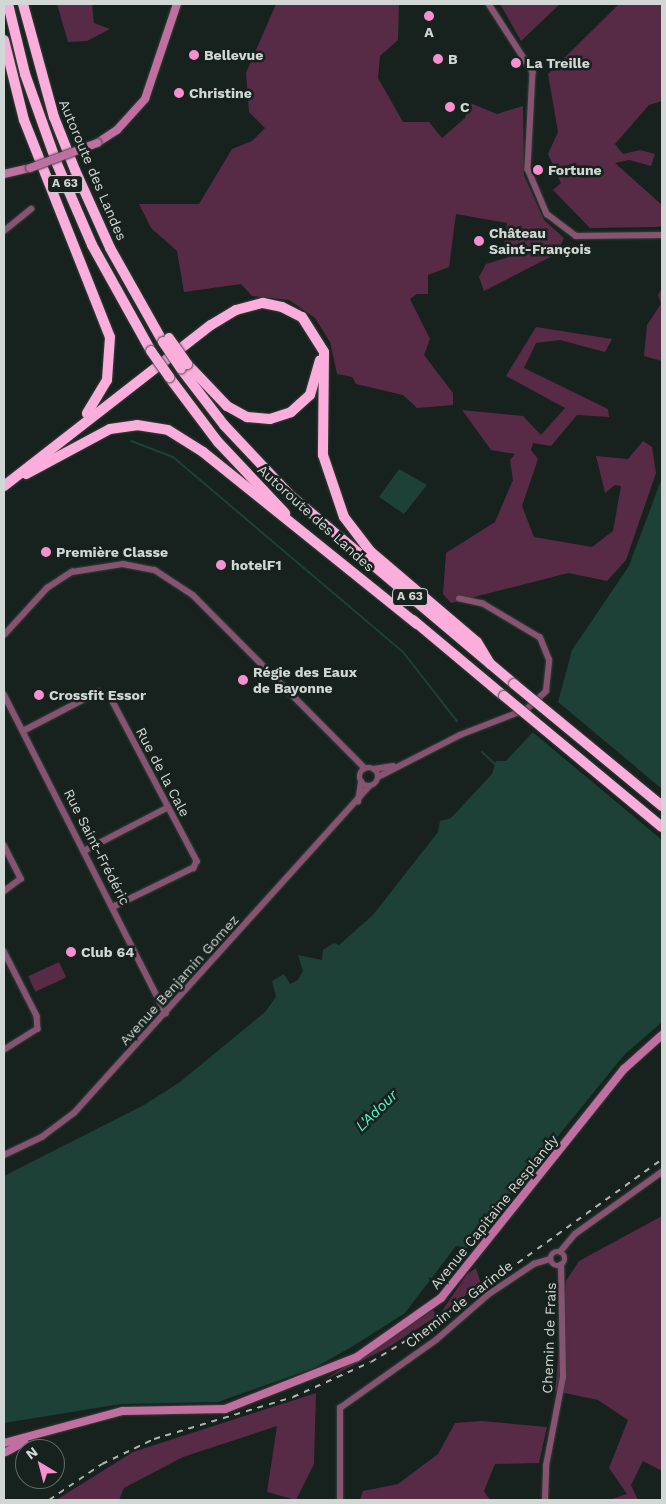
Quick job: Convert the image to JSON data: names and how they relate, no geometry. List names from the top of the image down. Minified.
{"streets":{"highway":["Autoroute des Landes","A 63"],"main road":["Avenue Capitaine Resplandy"],"street":["Rue de la Cale","Rue Saint-Frédéric","Avenue Benjamin Gomez","Chemin de Garinde","Chemin de Frais"]},"crossings":[["Rue de la Cale","Rue Saint-Frédéric"],["Rue Saint-Frédéric","Avenue Benjamin Gomez"],["Chemin de Garinde","Chemin de Frais"]],"water":["L'Adour"],"places":["A","Bellevue","B","La Treille","Christine","C","Fortune","Château Saint-François","Première Classe","hotelF1","Régie des Eaux de Bayonne","Crossfit Essor","Club 64"],"north":"top left"}
